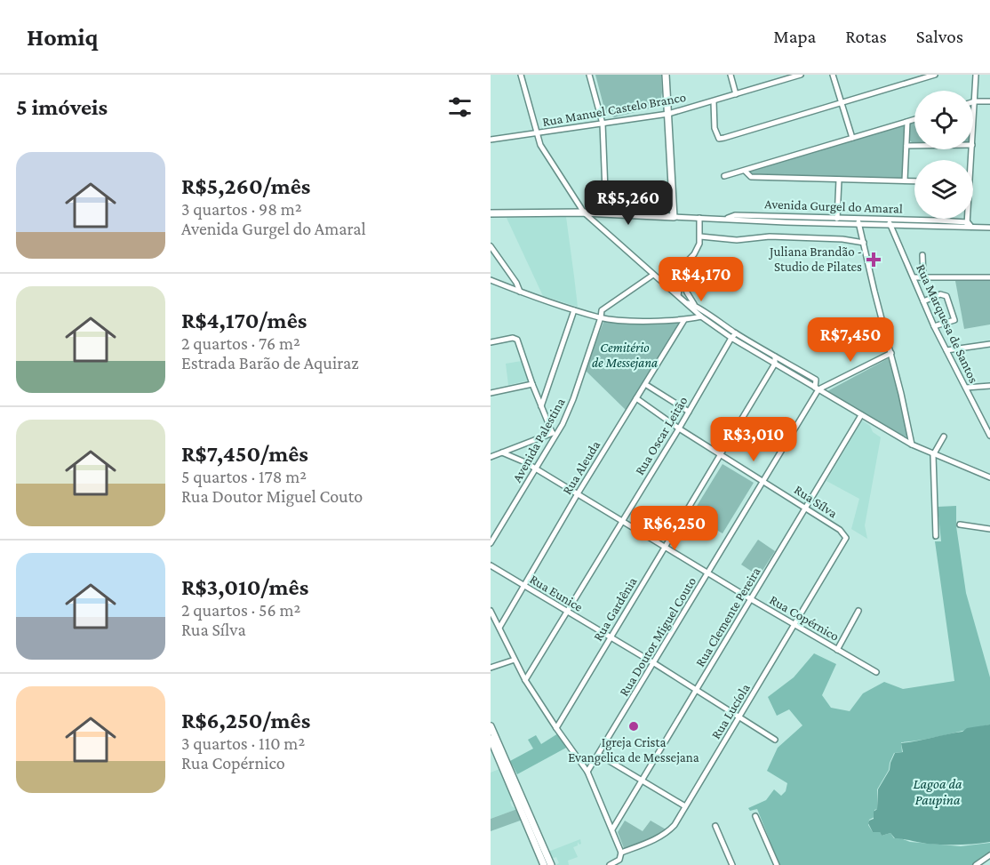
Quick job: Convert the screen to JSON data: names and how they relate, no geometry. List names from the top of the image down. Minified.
{"streets":{"main road":["Avenida Gurgel do Amaral"],"street":["Rua Manuel Castelo Branco","Rua Marquesa de Santos","Rua Oscar Leitão","Avenida Palestina","Rua Aleuda","Rua Sílva","Rua Eunice","Rua Gardênia","Rua Clemente Pereira","Rua Copérnico","Rua Doutor Miguel Couto","Rua Lucíola"]},"crossings":[["Avenida Gurgel do Amaral","Rua Marquesa de Santos"],["Rua Oscar Leitão","Rua Sílva"],["Rua Oscar Leitão","Rua Eunice"],["Rua Oscar Leitão","Rua Copérnico"],["Avenida Palestina","Rua Copérnico"],["Rua Aleuda","Rua Sílva"],["Rua Aleuda","Rua Eunice"],["Rua Aleuda","Rua Copérnico"],["Rua Sílva","Rua Gardênia"],["Rua Sílva","Rua Clemente Pereira"],["Rua Sílva","Rua Doutor Miguel Couto"],["Rua Sílva","Rua Lucíola"],["Rua Eunice","Rua Gardênia"],["Rua Eunice","Rua Clemente Pereira"],["Rua Eunice","Rua Doutor Miguel Couto"],["Rua Eunice","Rua Lucíola"],["Rua Gardênia","Rua Copérnico"],["Rua Clemente Pereira","Rua Copérnico"],["Rua Copérnico","Rua Doutor Miguel Couto"],["Rua Copérnico","Rua Lucíola"]],"water":["Lagoa da Paupina"],"parks":["Cemitério de Messejana"],"places":{"health":["Juliana Brandão - Studio de Pilates"],"other":["Igreja Crista Evangelica de Messejana"]},"page":{"header":"Homiq","nav":["Mapa","Rotas","Salvos"],"heading":"5 imóveis","list":[{"name":"R$5,260/mês","note":"3 quartos · 98 m² · Avenida Gurgel do Amaral"},{"name":"R$4,170/mês","note":"2 quartos · 76 m² · Estrada Barão de Aquiraz"},{"name":"R$7,450/mês","note":"5 quartos · 178 m² · Rua Doutor Miguel Couto"},{"name":"R$3,010/mês","note":"2 quartos · 56 m² · Rua Sílva"},{"name":"R$6,250/mês","note":"3 quartos · 110 m² · Rua Copérnico"}],"price":["R$5,260","R$4,170","R$7,450","R$3,010","R$6,250"]}}
